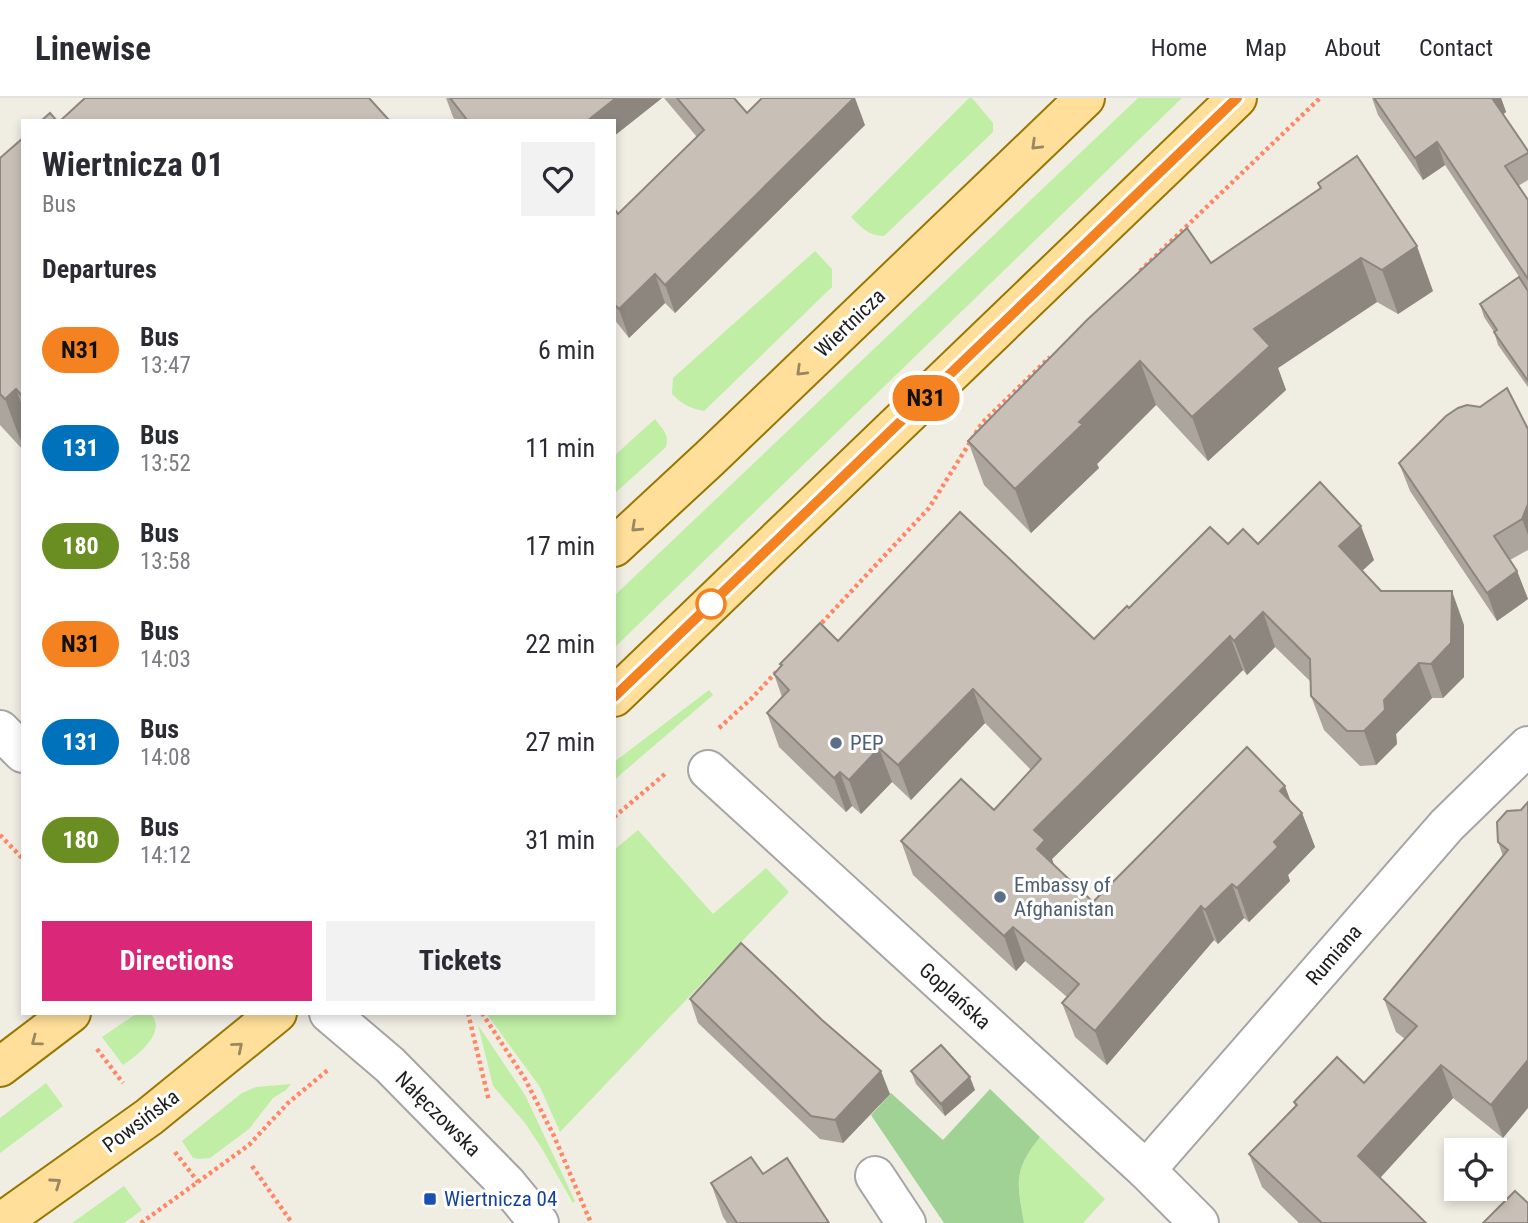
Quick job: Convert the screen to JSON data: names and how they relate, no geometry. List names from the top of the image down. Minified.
{"streets":{"main road":["Wiertnicza","Powsińska"],"street":["Rumiana","Goplańska","Nałęczowska"]},"crossings":[["Rumiana","Goplańska"]],"one_way":["Powsińska"],"places":{"other":["PEP","Embassy of Afghanistan"],"transit":["Wiertnicza 04"]},"lines":["bus line N31"],"page":{"header":"Linewise","nav":["Home","Map","About","Contact"],"on_map":"N31","heading":[["Wiertnicza 01","Bus"],"Departures"],"list":[{"mark":"N31","name":"Bus","note":"13:47","value":"6 min"},{"mark":"131","name":"Bus","note":"13:52","value":"11 min"},{"mark":"180","name":"Bus","note":"13:58","value":"17 min"},{"mark":"N31","name":"Bus","note":"14:03","value":"22 min"},{"mark":"131","name":"Bus","note":"14:08","value":"27 min"},{"mark":"180","name":"Bus","note":"14:12","value":"31 min"}],"buttons":["Directions","Tickets"]}}
